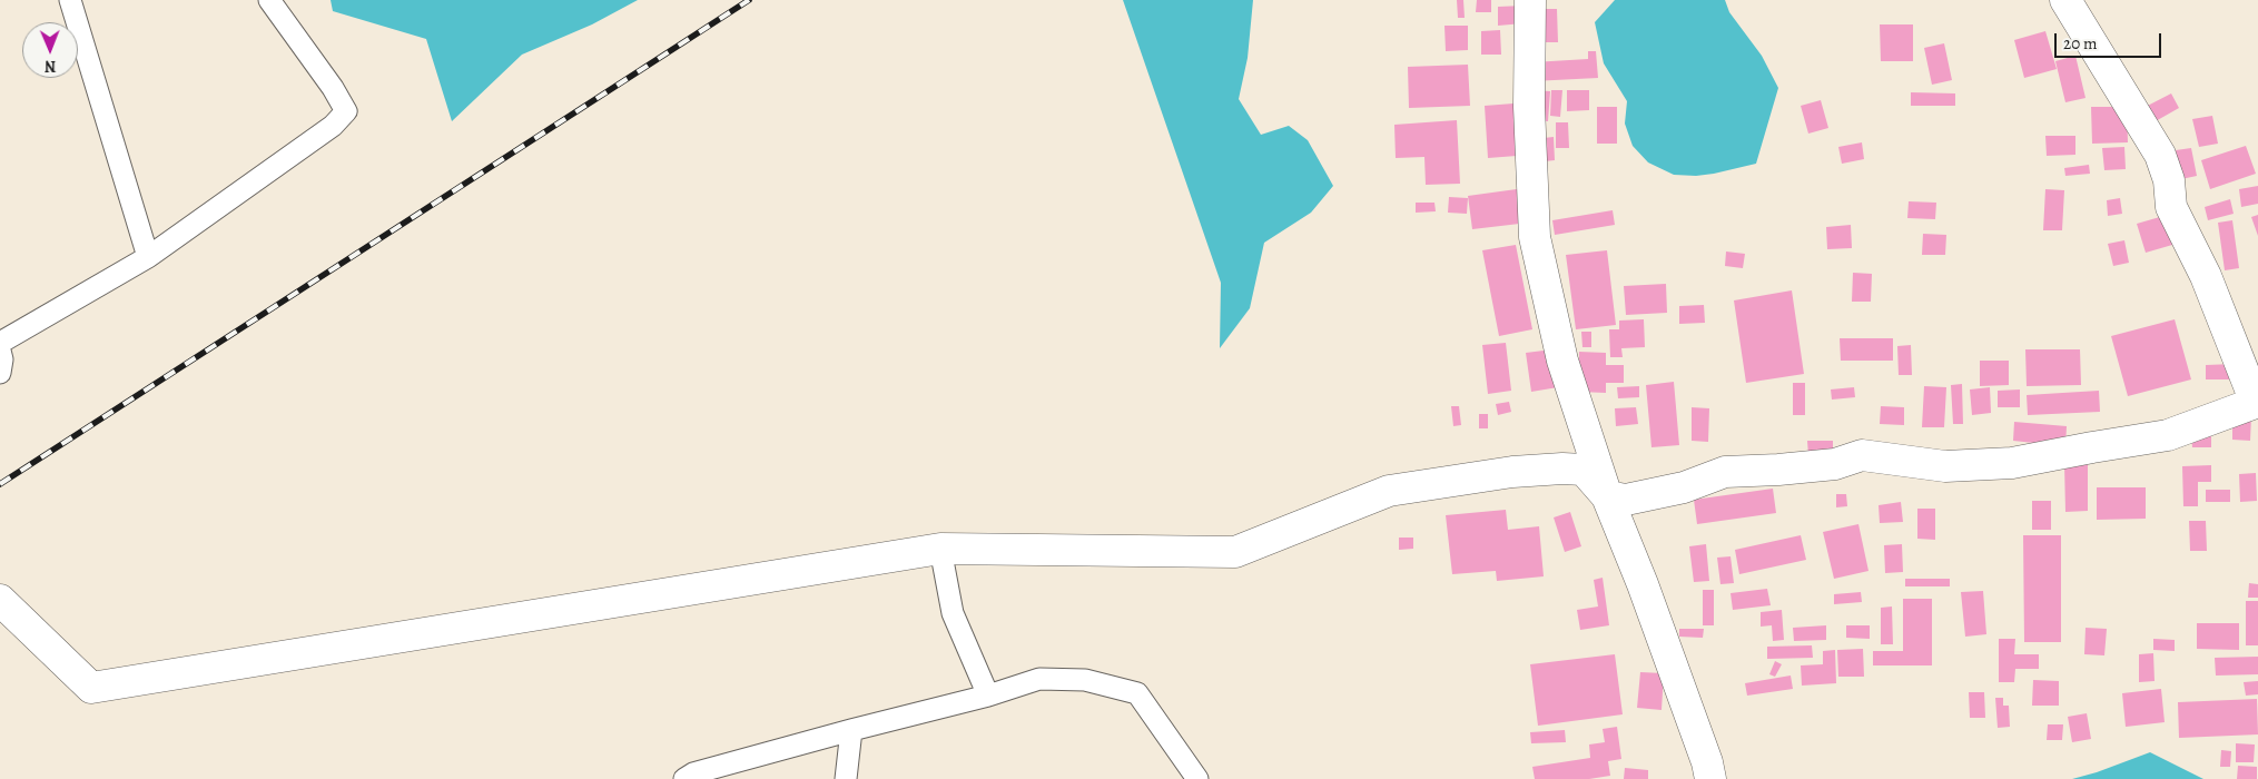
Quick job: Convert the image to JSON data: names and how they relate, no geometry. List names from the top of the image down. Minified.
{"scale_bar":"20 m","north":"bottom"}
